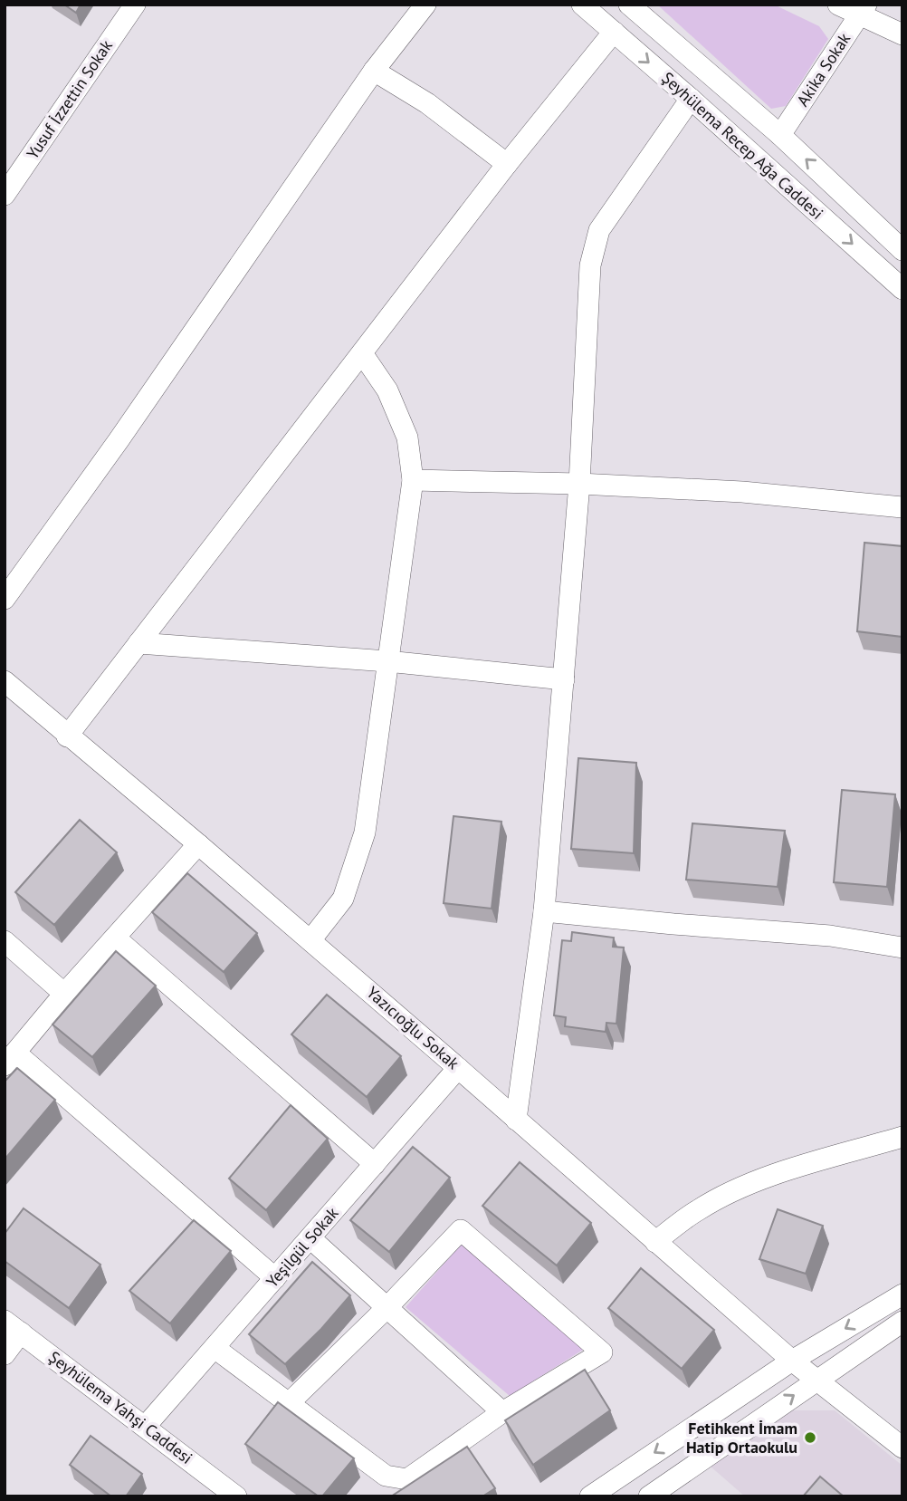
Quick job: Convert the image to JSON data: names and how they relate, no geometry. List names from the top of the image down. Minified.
{"streets":{"street":["Akika Sokak","Yusuf İzzettin Sokak","Şeyhülema Recep Ağa Caddesi","Yazıcıoğlu Sokak","Yeşilgül Sokak","Şeyhülema Yahşi Caddesi"]},"crossings":[["Akika Sokak","Şeyhülema Recep Ağa Caddesi"],["Yazıcıoğlu Sokak","Yeşilgül Sokak"],["Yeşilgül Sokak","Şeyhülema Yahşi Caddesi"]],"places":["Fetihkent İmam Hatip Ortaokulu"]}
